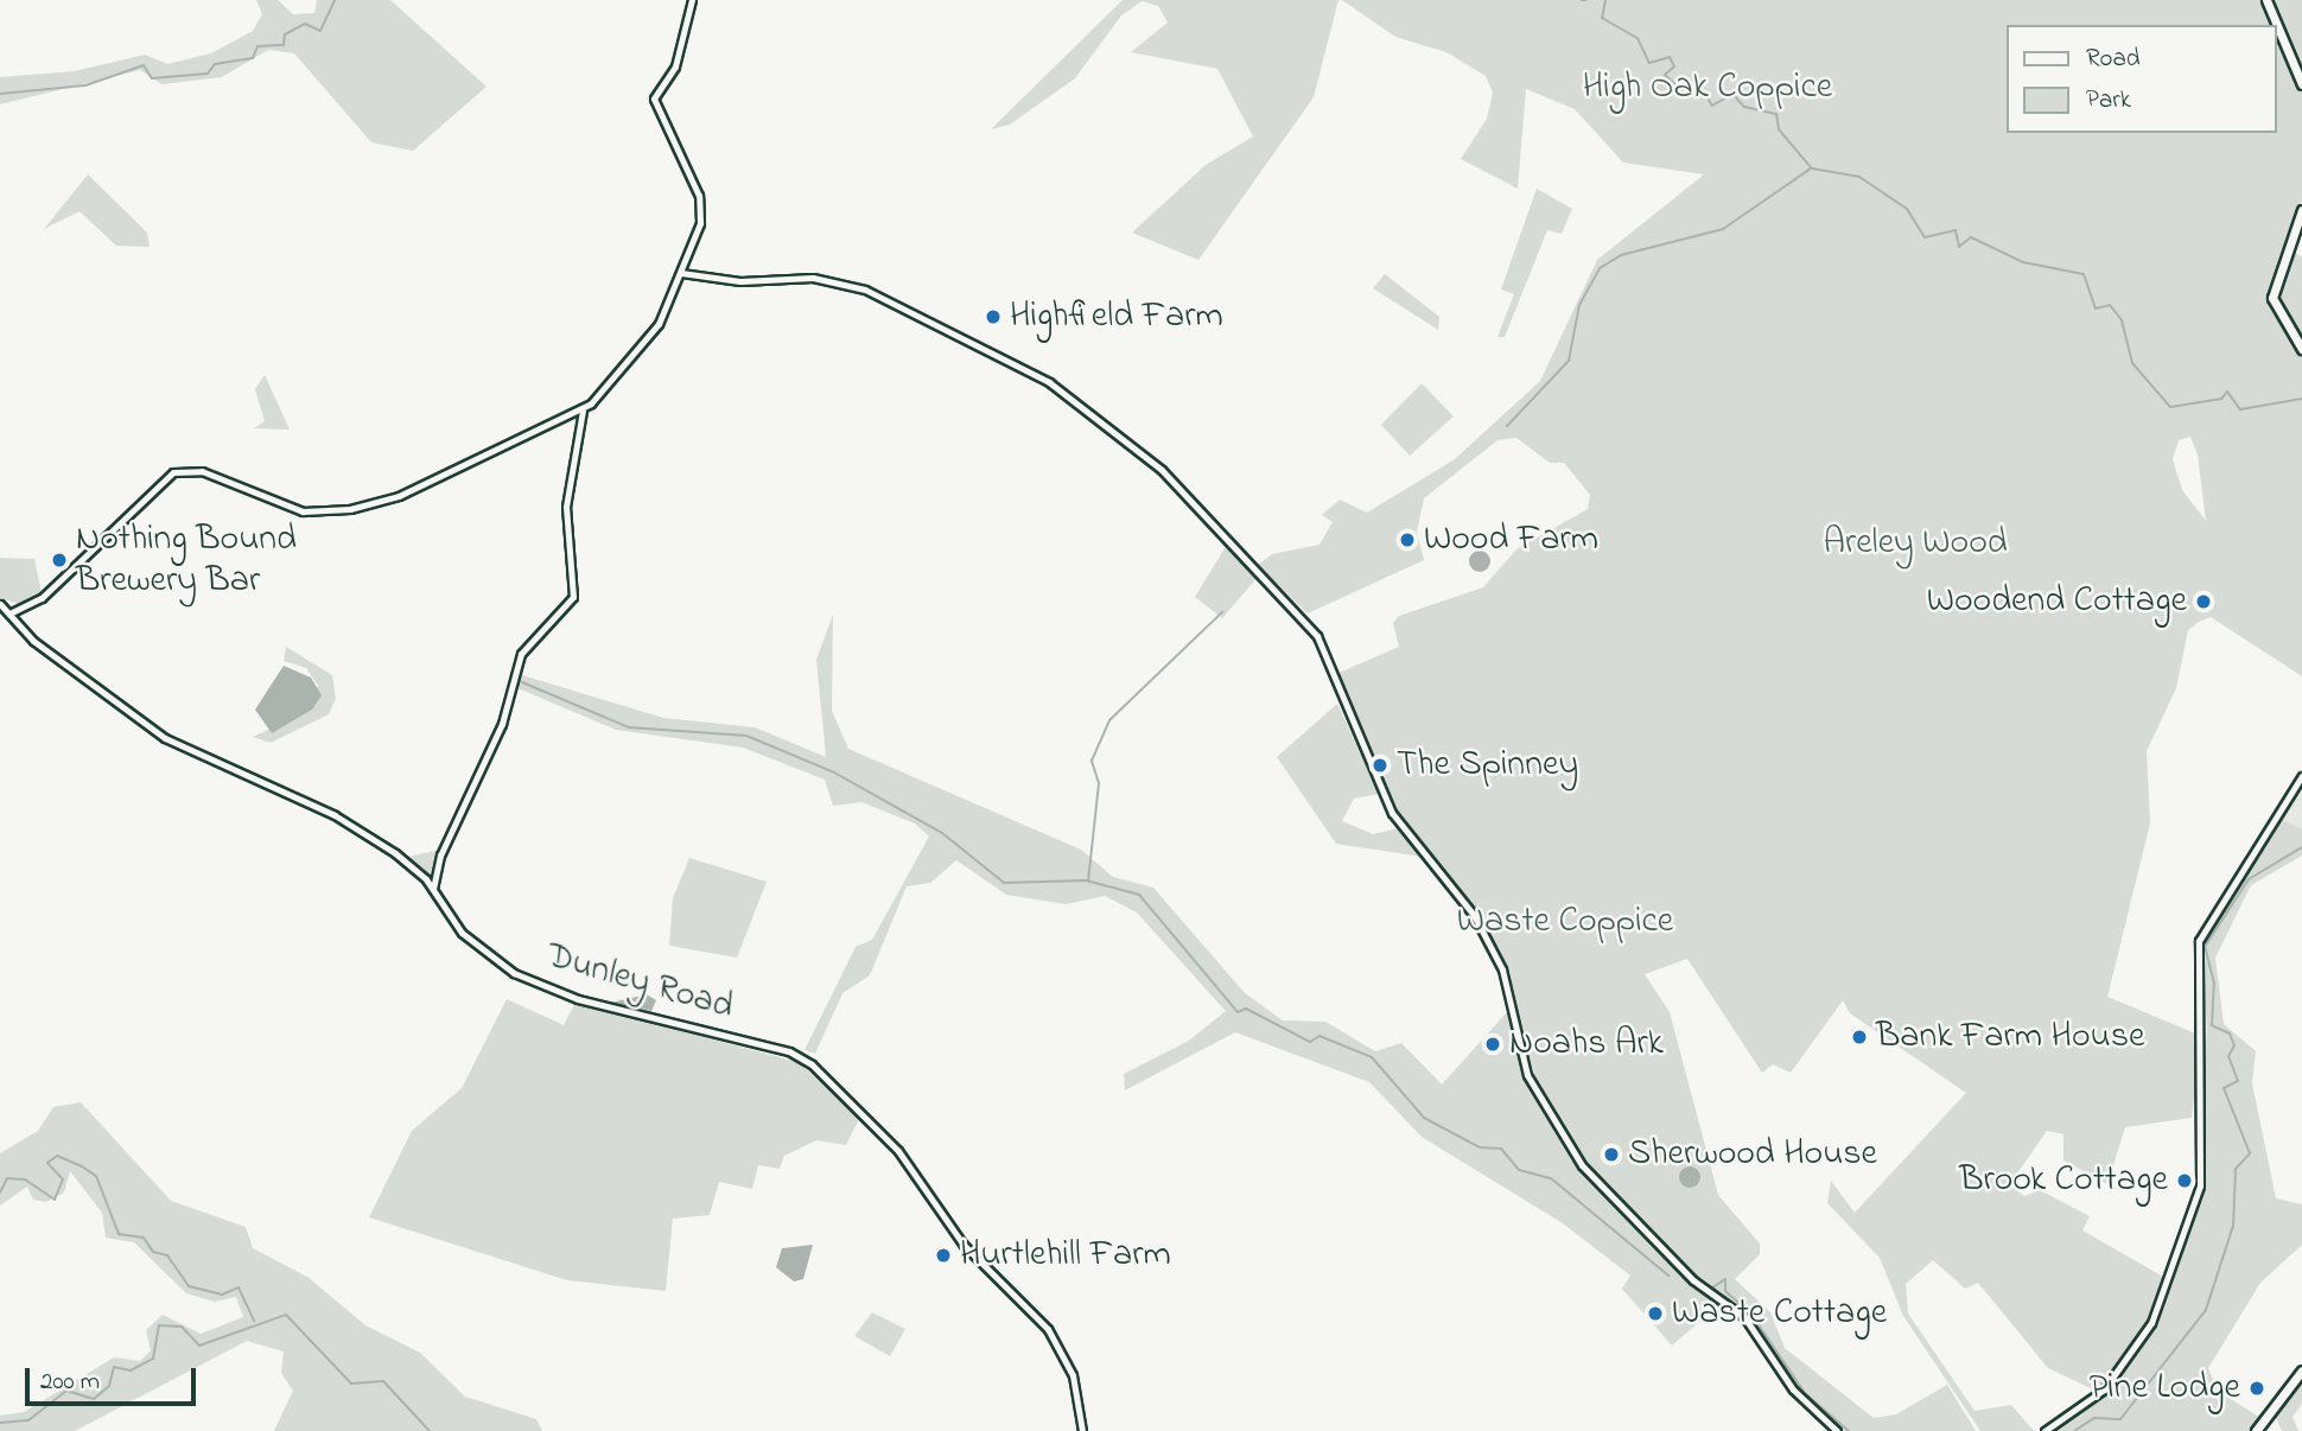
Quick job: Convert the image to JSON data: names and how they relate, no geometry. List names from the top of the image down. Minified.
{"streets":{"street":["Dunley Road"]},"parks":["High Oak Coppice","Areley Wood","Waste Coppice"],"places":["Highfield Farm","Wood Farm","Nothing Bound Brewery Bar","Woodend Cottage","The Spinney","Bank Farm House","Noahs Ark","Sherwood House","Brook Cottage","Hurtlehill Farm","Waste Cottage","Pine Lodge"],"legend":["Road","Park"],"scale_bar":"200 m"}
